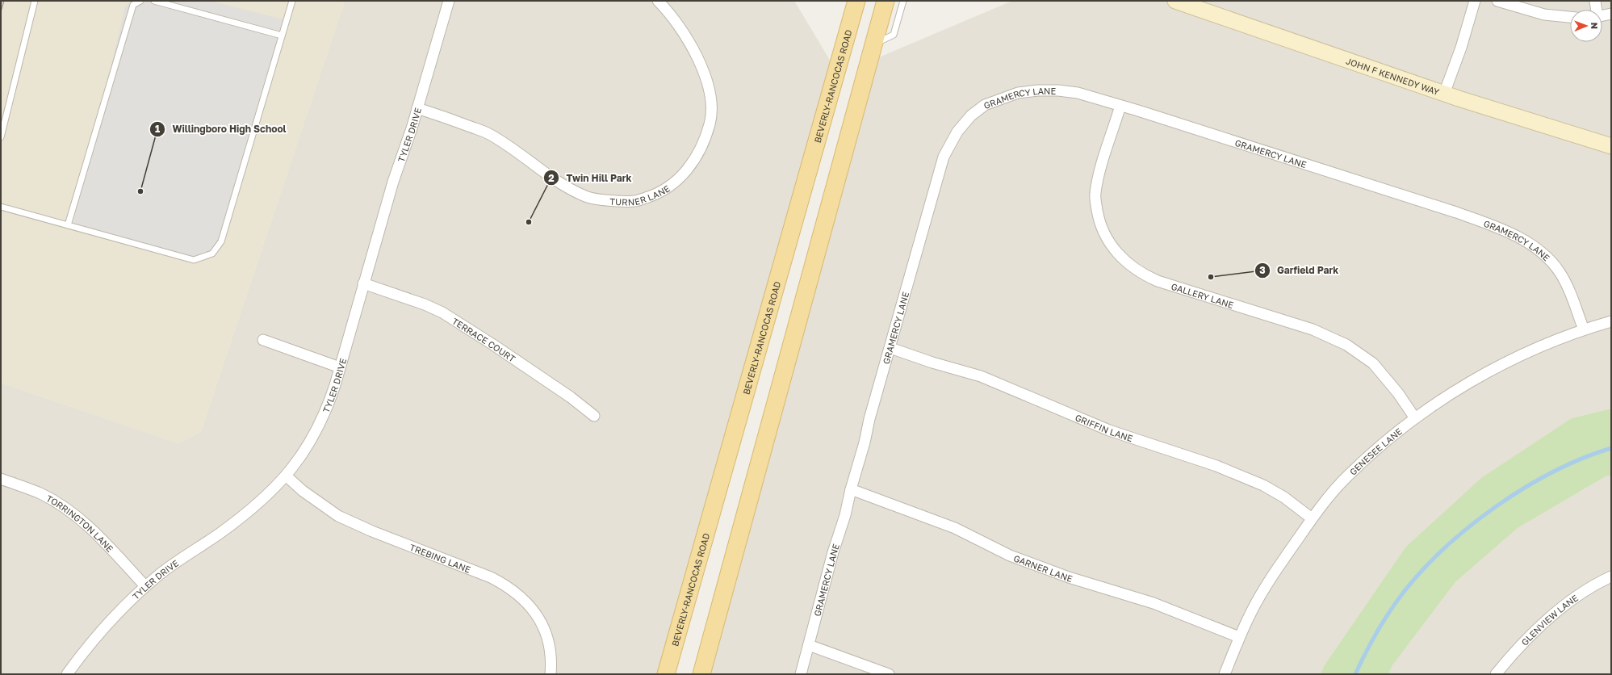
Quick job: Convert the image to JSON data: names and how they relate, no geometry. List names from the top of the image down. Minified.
{"streets":{"main road":["BEVERLY-RANCOCAS ROAD"],"street":["JOHN F KENNEDY WAY","GRAMERCY LANE","TYLER DRIVE","TURNER LANE","GALLERY LANE","TERRACE COURT","GRIFFIN LANE","GENESEE LANE","TORRINGTON LANE","TREBING LANE","GARNER LANE","GLENVIEW LANE"]},"crossings":[["GRAMERCY LANE","GALLERY LANE"],["GRAMERCY LANE","GRIFFIN LANE"],["GRAMERCY LANE","GENESEE LANE"],["GRAMERCY LANE","GARNER LANE"],["TYLER DRIVE","TURNER LANE"],["TYLER DRIVE","TERRACE COURT"],["TYLER DRIVE","TORRINGTON LANE"],["TYLER DRIVE","TREBING LANE"],["GALLERY LANE","GENESEE LANE"],["GRIFFIN LANE","GENESEE LANE"],["GENESEE LANE","GARNER LANE"]],"places":["Willingboro High School","Twin Hill Park","Garfield Park"],"north":"right"}
